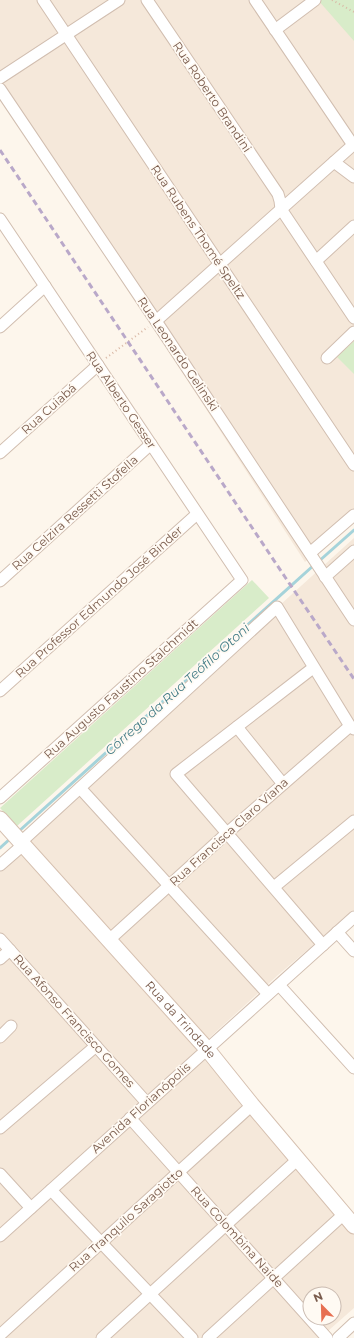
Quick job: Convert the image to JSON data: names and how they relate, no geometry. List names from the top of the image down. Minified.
{"streets":{"main road":["Rua da Trindade"],"street":["Rua Roberto Brandini","Rua Rubens Thomé Speltz","Rua Leonardo Gelinski","Rua Alberto Gesser","Rua Cuiabá","Rua Celzira Ressetti Stofella","Rua Professor Edmundo José Binder","Rua Augusto Faustino Stalchmidt","Rua Francisca Claro Viana","Rua Afonso Francisco Gomes","Avenida Florianópolis","Rua Tranquilo Saragiotto","Rua Colombina Naide"]},"crossings":[["Rua Alberto Gesser","Rua Cuiabá"],["Rua Alberto Gesser","Rua Celzira Ressetti Stofella"],["Rua Alberto Gesser","Rua Professor Edmundo José Binder"],["Rua Alberto Gesser","Rua Augusto Faustino Stalchmidt"],["Rua Francisca Claro Viana","Rua da Trindade"],["Rua da Trindade","Avenida Florianópolis"],["Rua da Trindade","Rua Tranquilo Saragiotto"],["Rua Afonso Francisco Gomes","Avenida Florianópolis"],["Avenida Florianópolis","Rua Colombina Naide"],["Rua Tranquilo Saragiotto","Rua Colombina Naide"]],"water":["Córrego da Rua Teófilo Otoni"],"north":"top left"}
